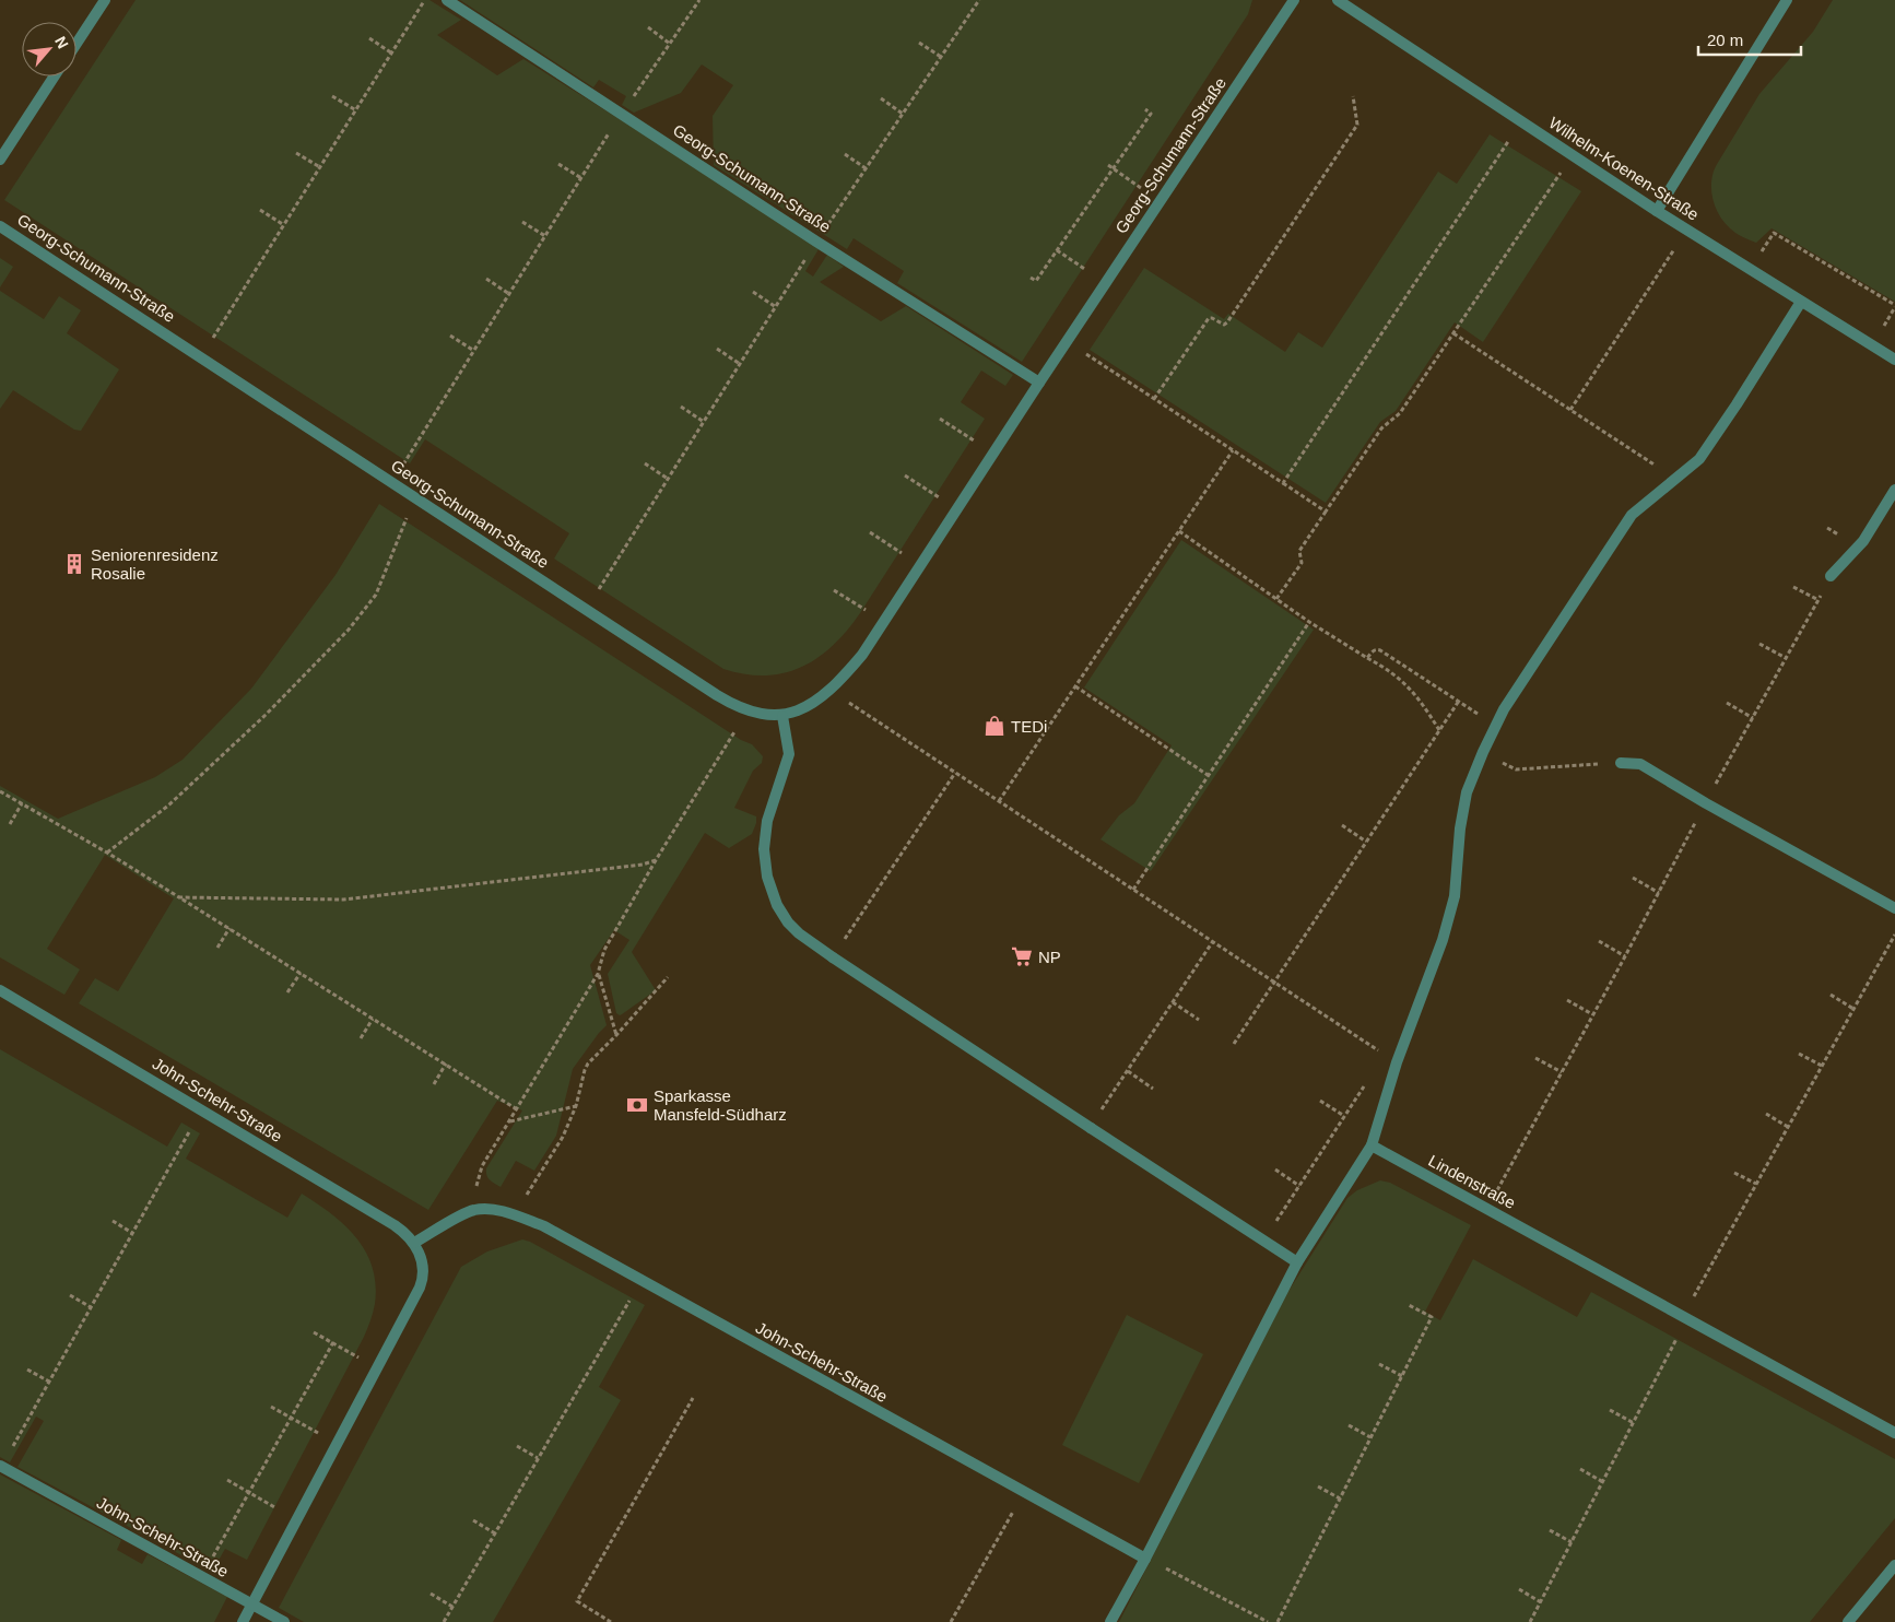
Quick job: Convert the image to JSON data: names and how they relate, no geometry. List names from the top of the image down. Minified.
{"streets":{"street":["Georg-Schumann-Straße","Wilhelm-Koenen-Straße","John-Schehr-Straße","Lindenstraße"]},"places":{"building":["Seniorenresidenz Rosalie"],"shop":["TEDi"],"supermarket":["NP"],"bank":["Sparkasse Mansfeld-Südharz"]},"scale_bar":"20 m","north":"top right"}
